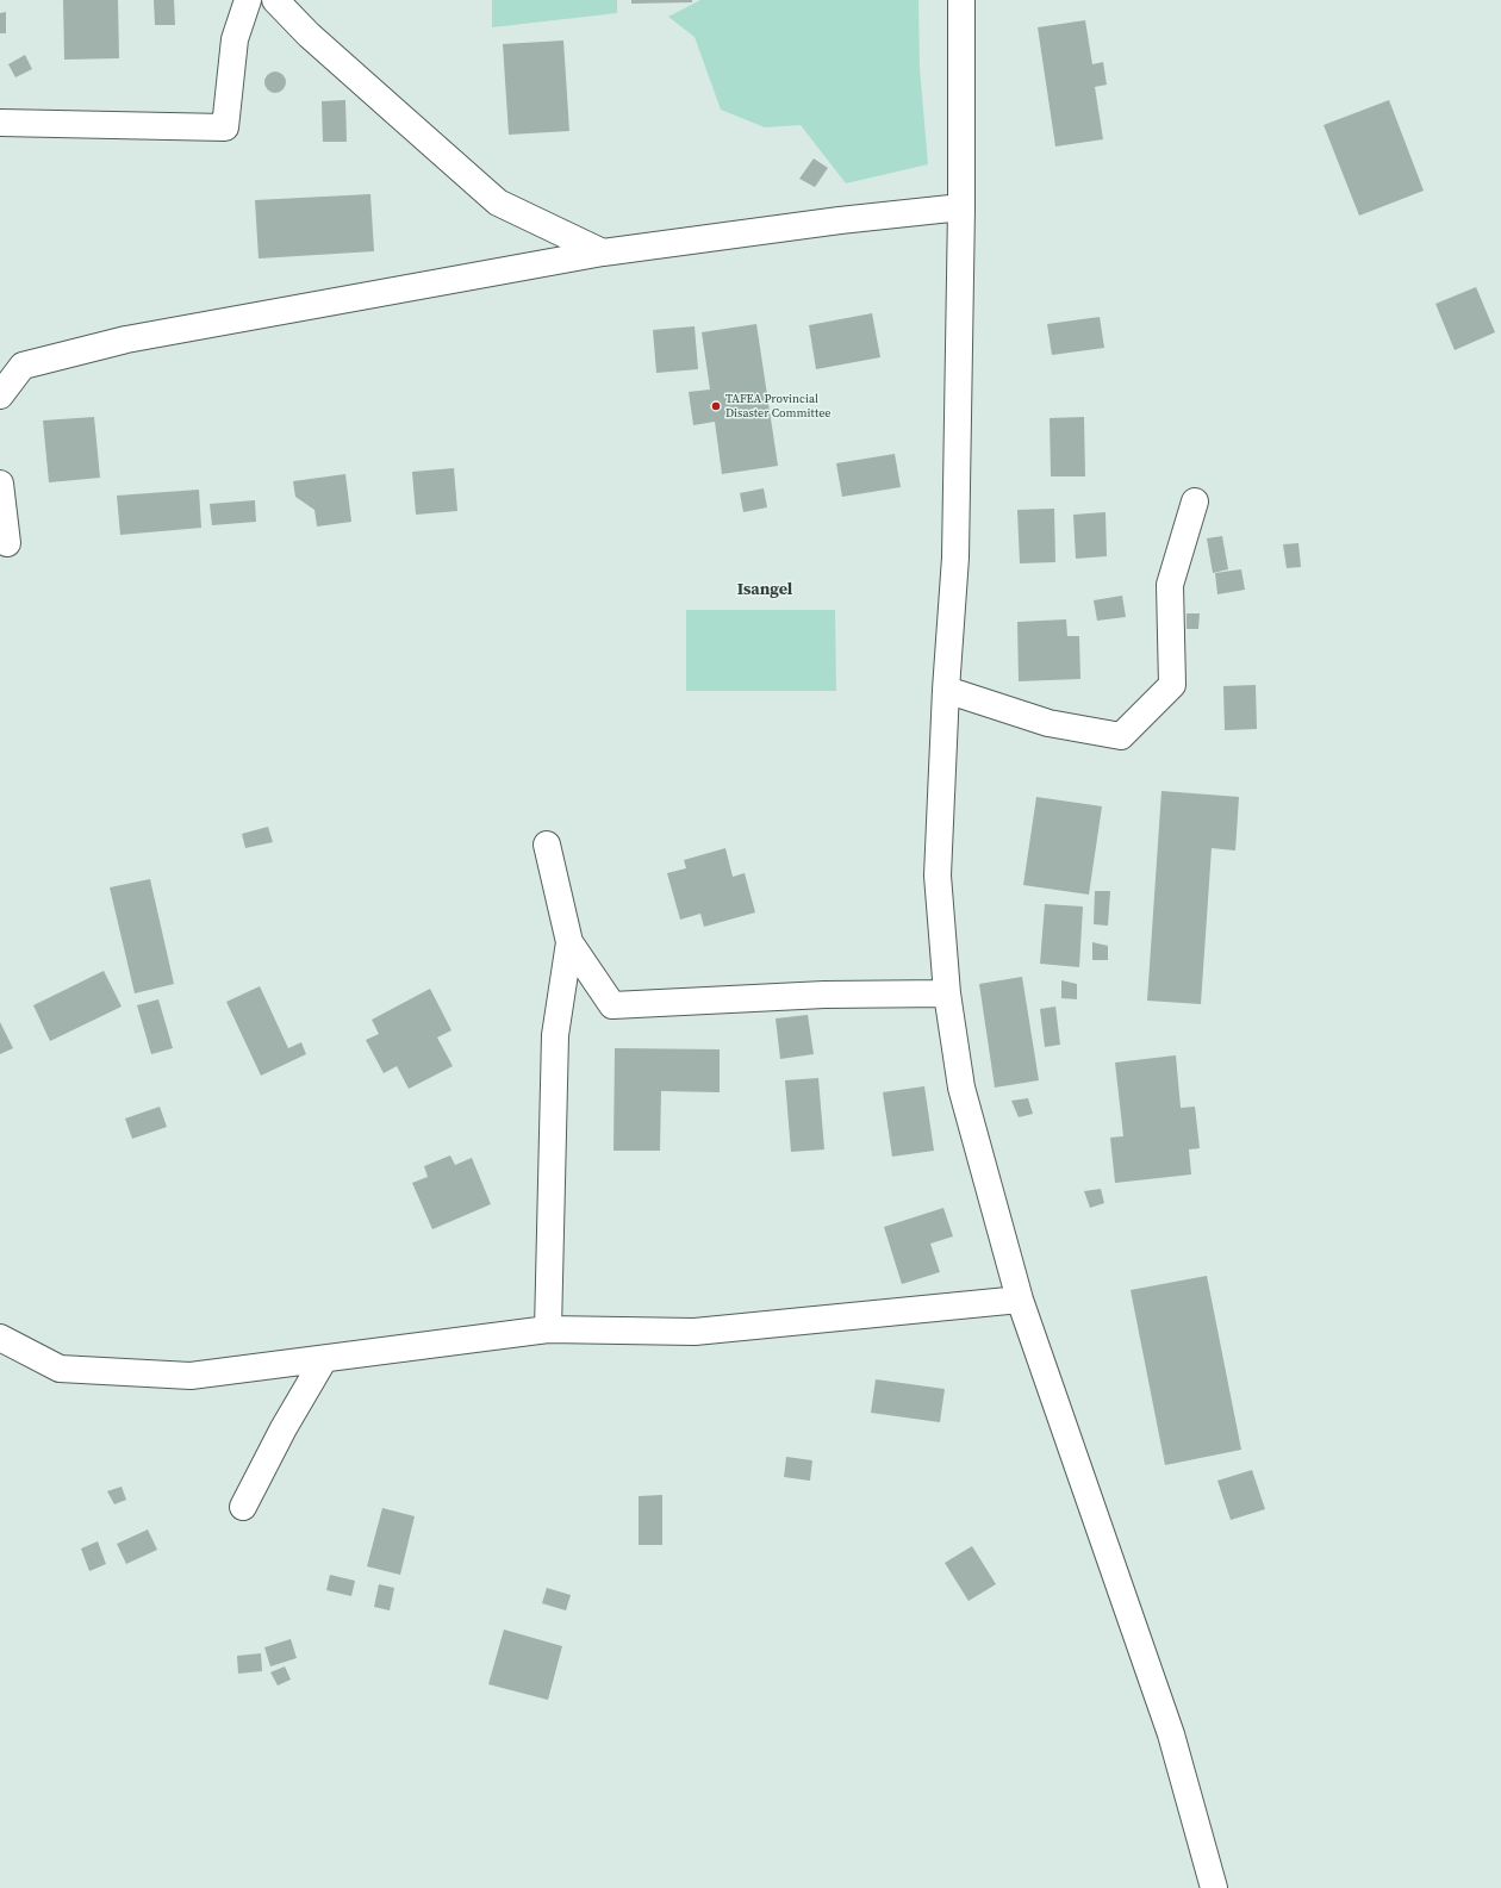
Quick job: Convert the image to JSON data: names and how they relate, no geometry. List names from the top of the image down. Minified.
{"districts":["Isangel"],"places":["TAFEA Provincial Disaster Committee"]}
